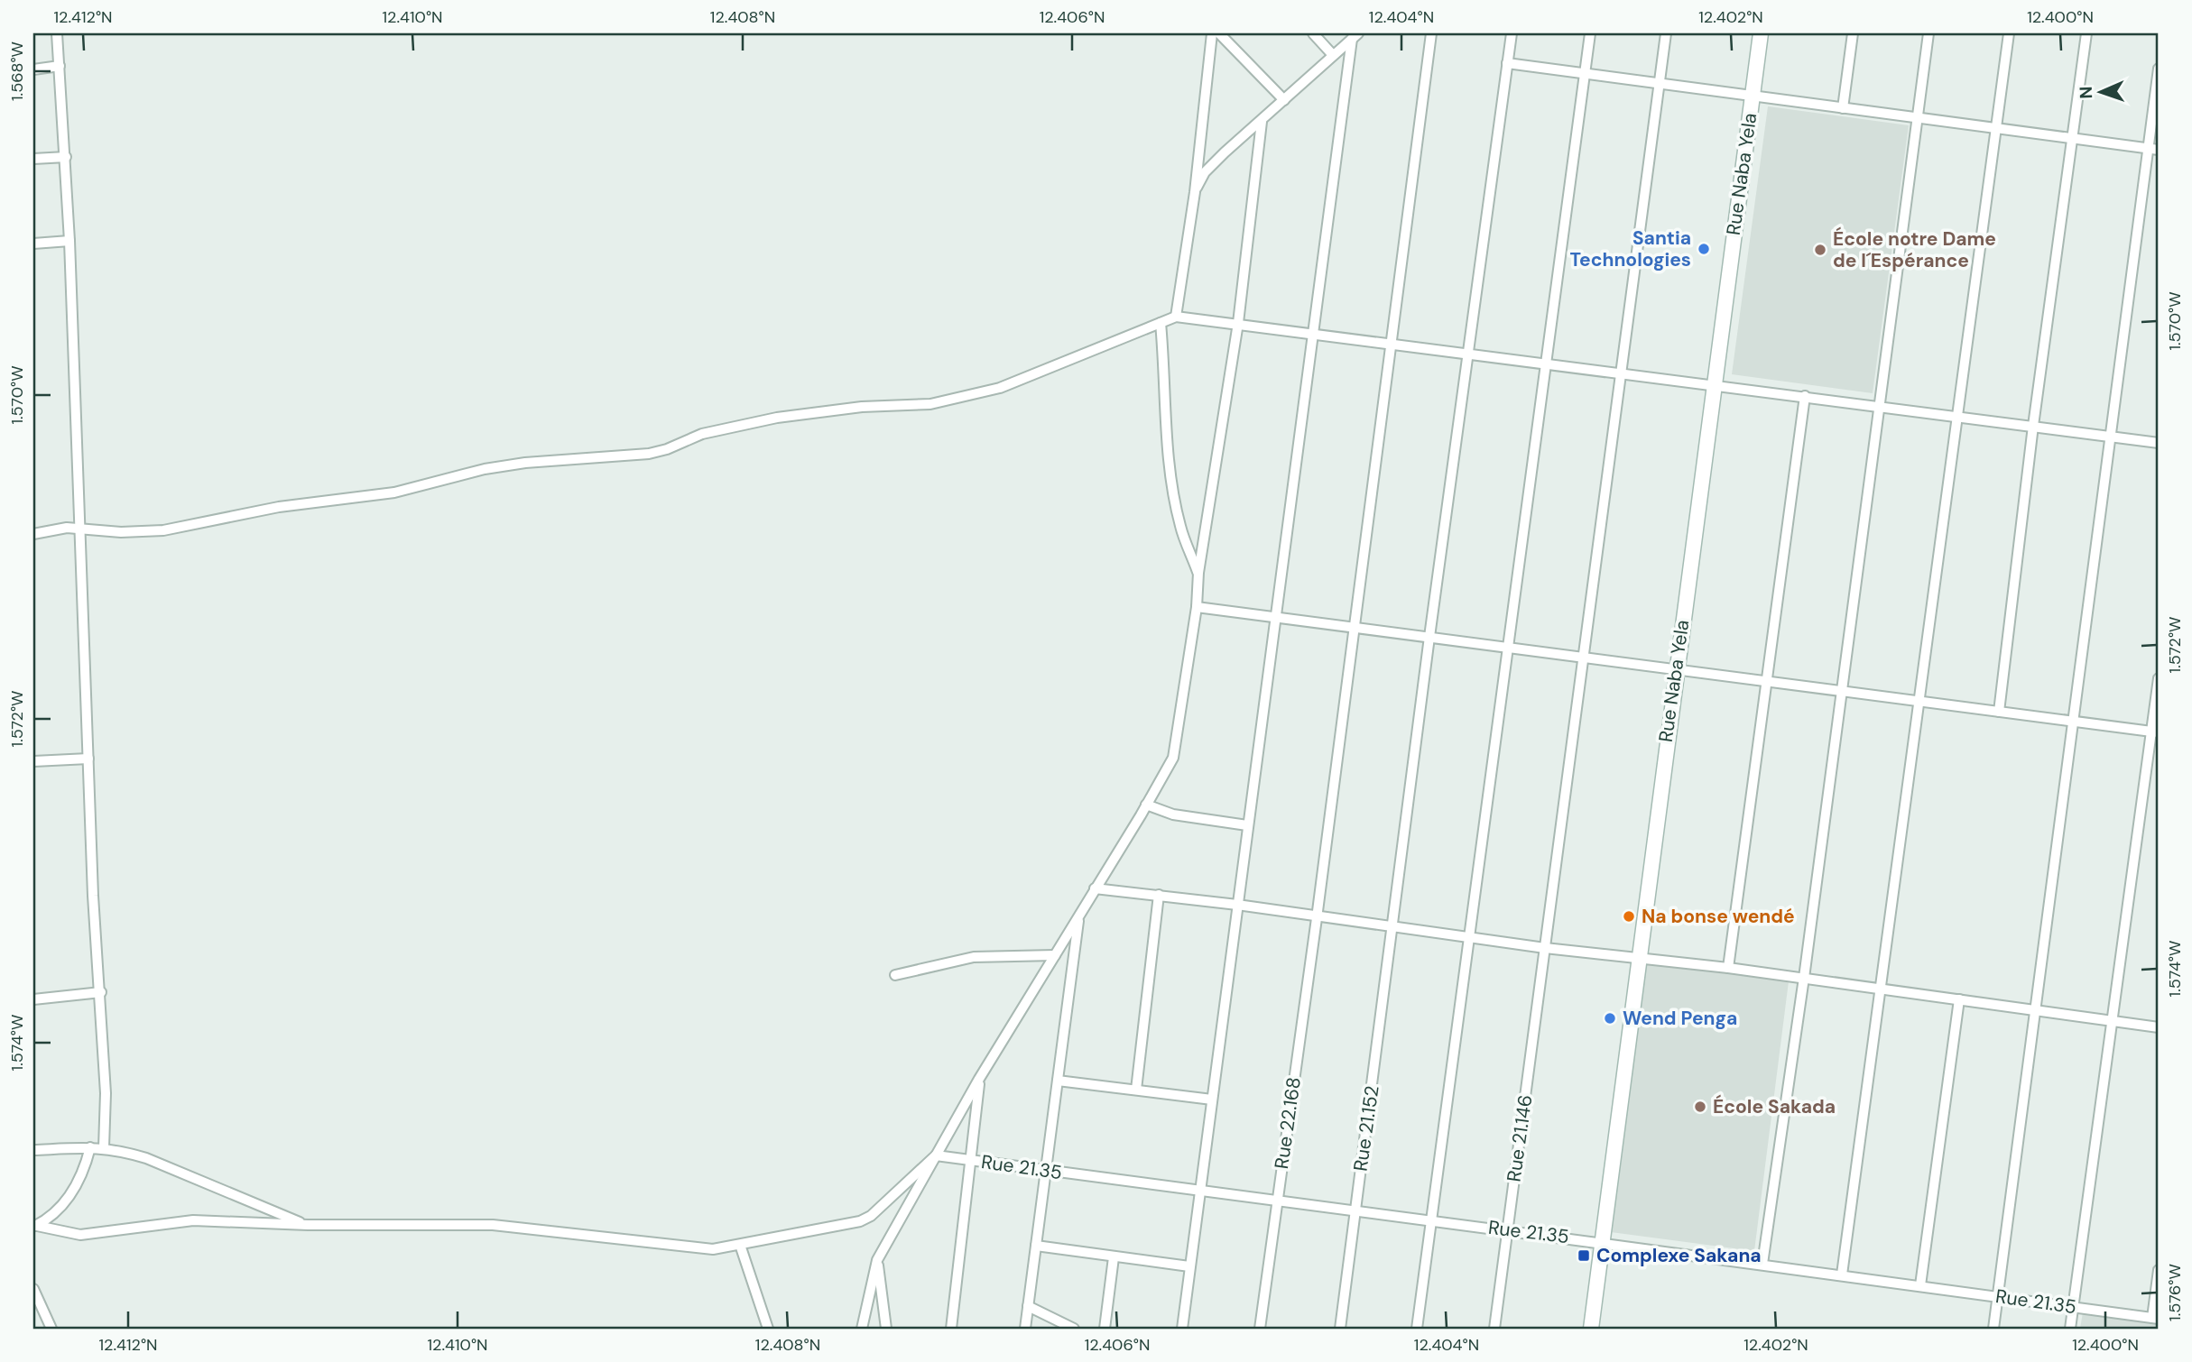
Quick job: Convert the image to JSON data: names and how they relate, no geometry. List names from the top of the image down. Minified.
{"streets":{"street":["Rue Naba Yela","Rue 22.168","Rue 21.152","Rue 21.146","Rue 21.35"]},"crossings":[["Rue Naba Yela","Rue 21.35"],["Rue 22.168","Rue 21.35"],["Rue 21.152","Rue 21.35"],["Rue 21.146","Rue 21.35"]],"places":{"other":["Santia Technologies","École notre Dame de l´Espérance","Na bonse wendé","Wend Penga","École Sakada"],"transit":["Complexe Sakana"]},"north":"left","coordinates":["12.412°N","12.410°N","12.408°N","12.406°N","12.404°N","12.402°N","12.400°N","1.568°W","1.570°W","1.572°W","1.574°W","1.576°W"]}
